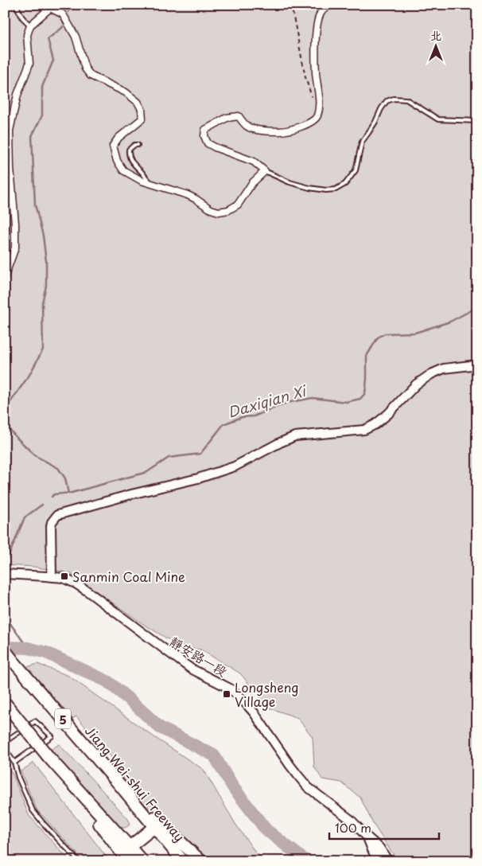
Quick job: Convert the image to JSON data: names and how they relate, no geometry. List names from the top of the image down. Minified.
{"streets":{"highway":["5","Jiang Wei-shui Freeway"],"street":["靜安路一段"]},"water":["Daxiqian Xi"],"places":{"transit":["Sanmin Coal Mine","Longsheng Village"]},"scale_bar":"100 m","north":"top"}
